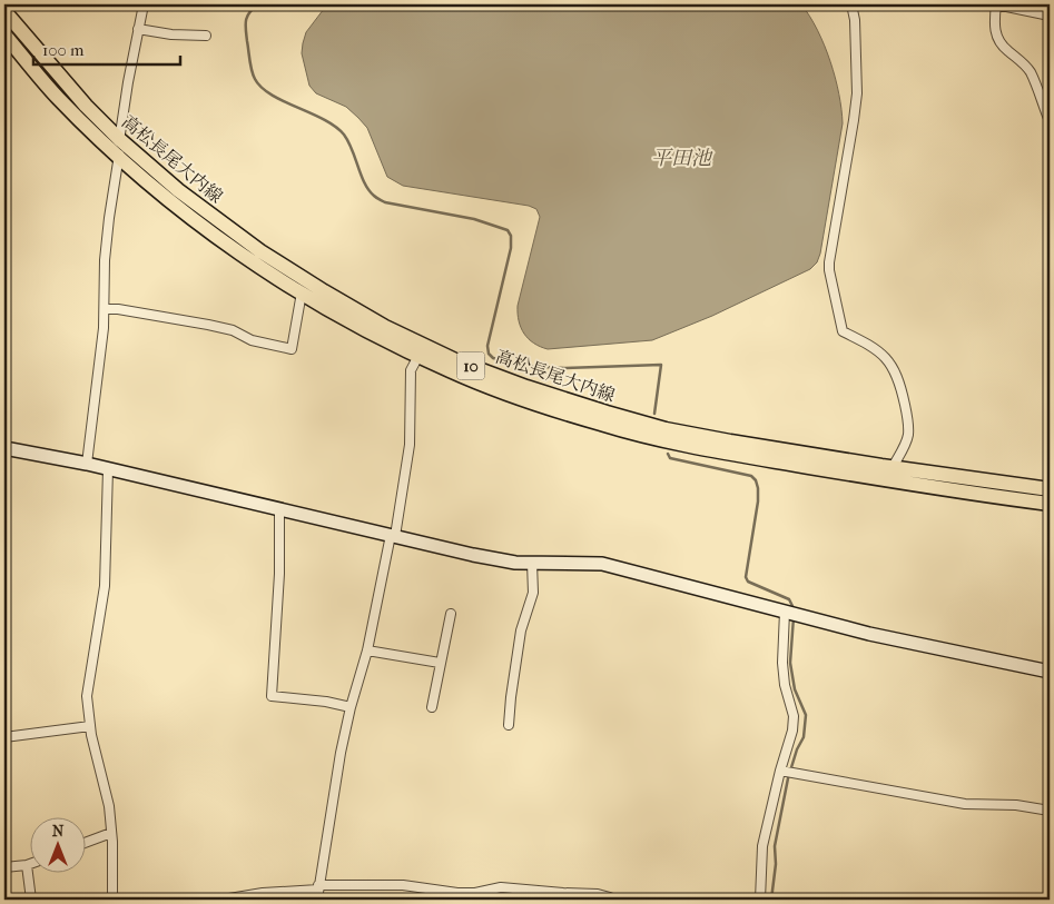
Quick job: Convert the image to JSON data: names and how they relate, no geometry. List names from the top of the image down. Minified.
{"streets":{"main road":["高松長尾大内線","10"]},"water":["平田池"],"scale_bar":"100 m","north":"top"}
